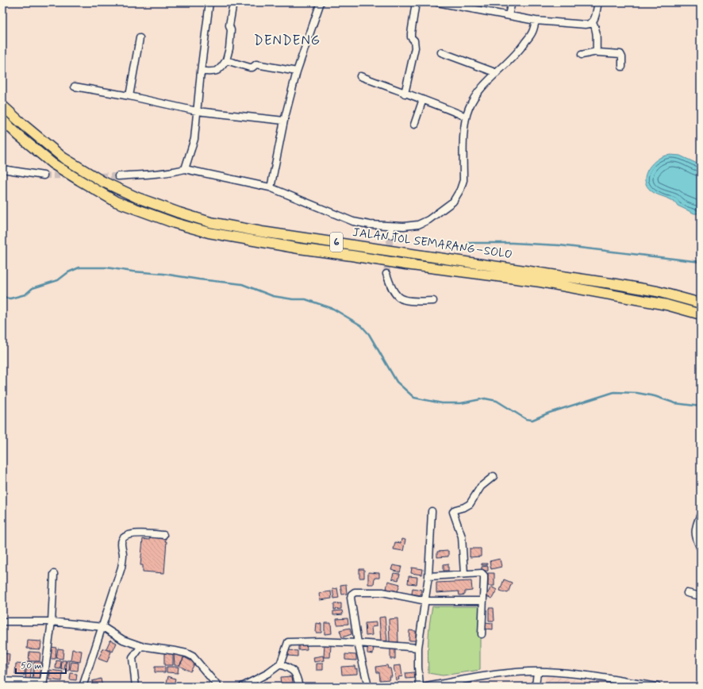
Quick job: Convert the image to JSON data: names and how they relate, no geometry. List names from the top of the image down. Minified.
{"streets":{"highway":["6","JALAN TOL SEMARANG–SOLO"]},"districts":["DENDENG"],"scale_bar":"50 m"}
